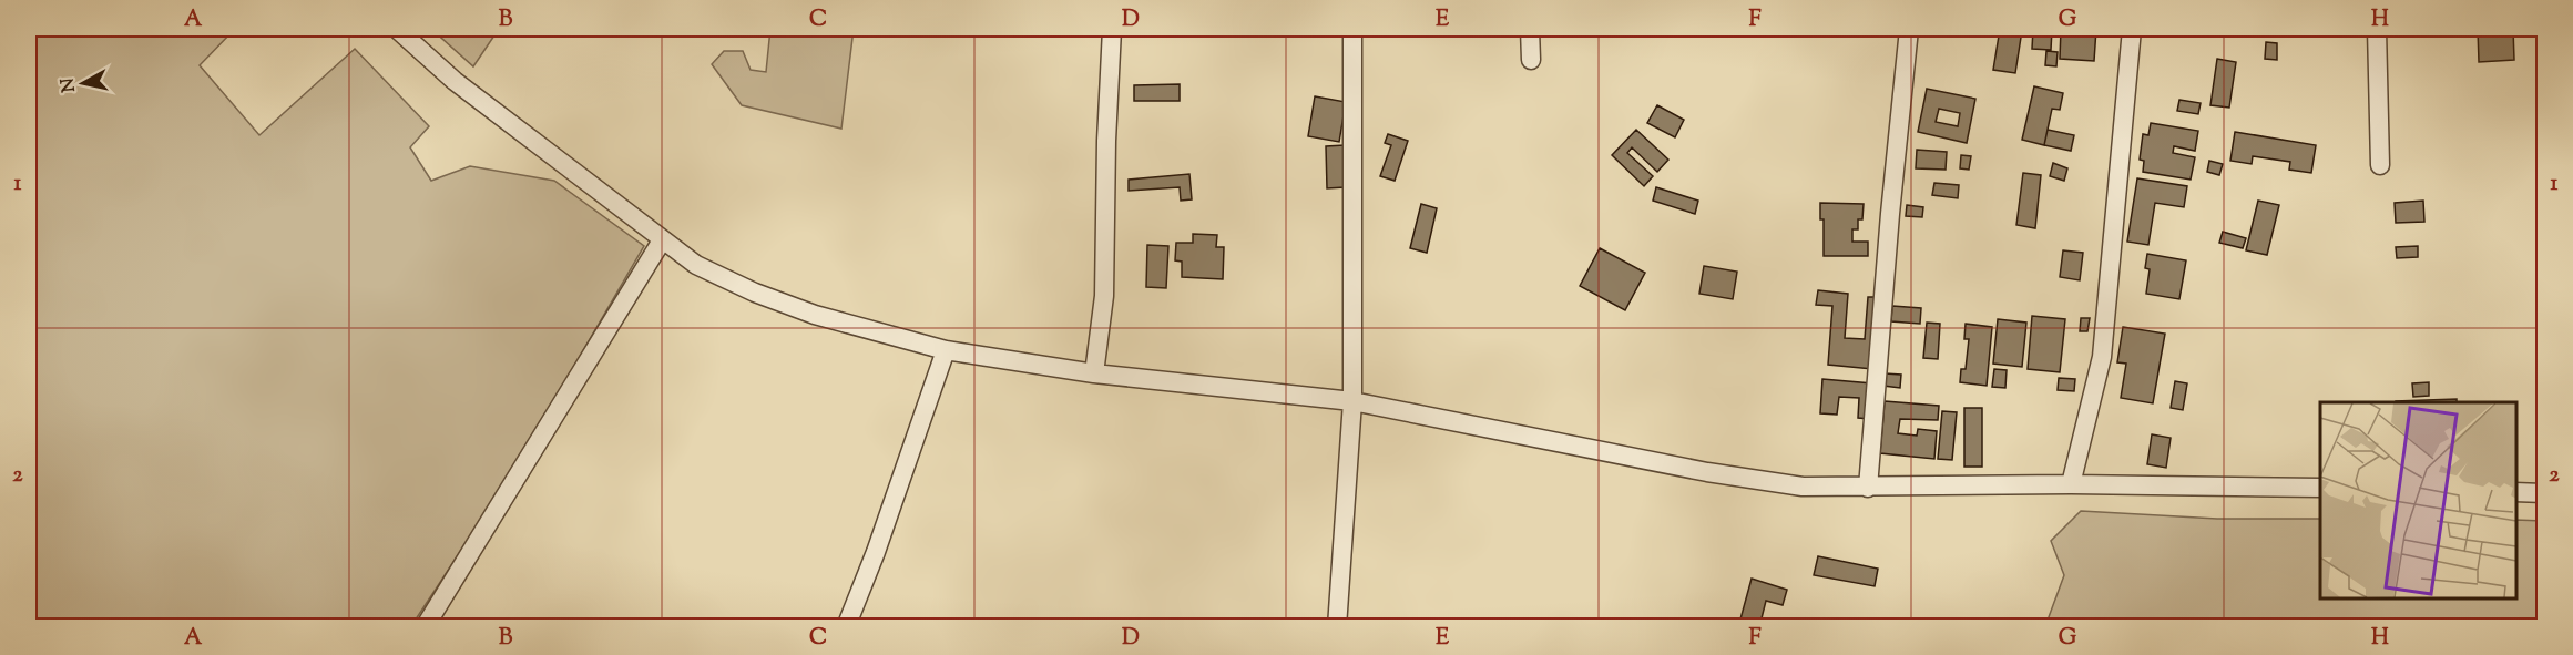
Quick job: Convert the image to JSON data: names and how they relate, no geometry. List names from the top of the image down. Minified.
{"north":"left","grid":{"columns":["A","B","C","D","E","F","G","H"],"rows":["1","2"]}}
